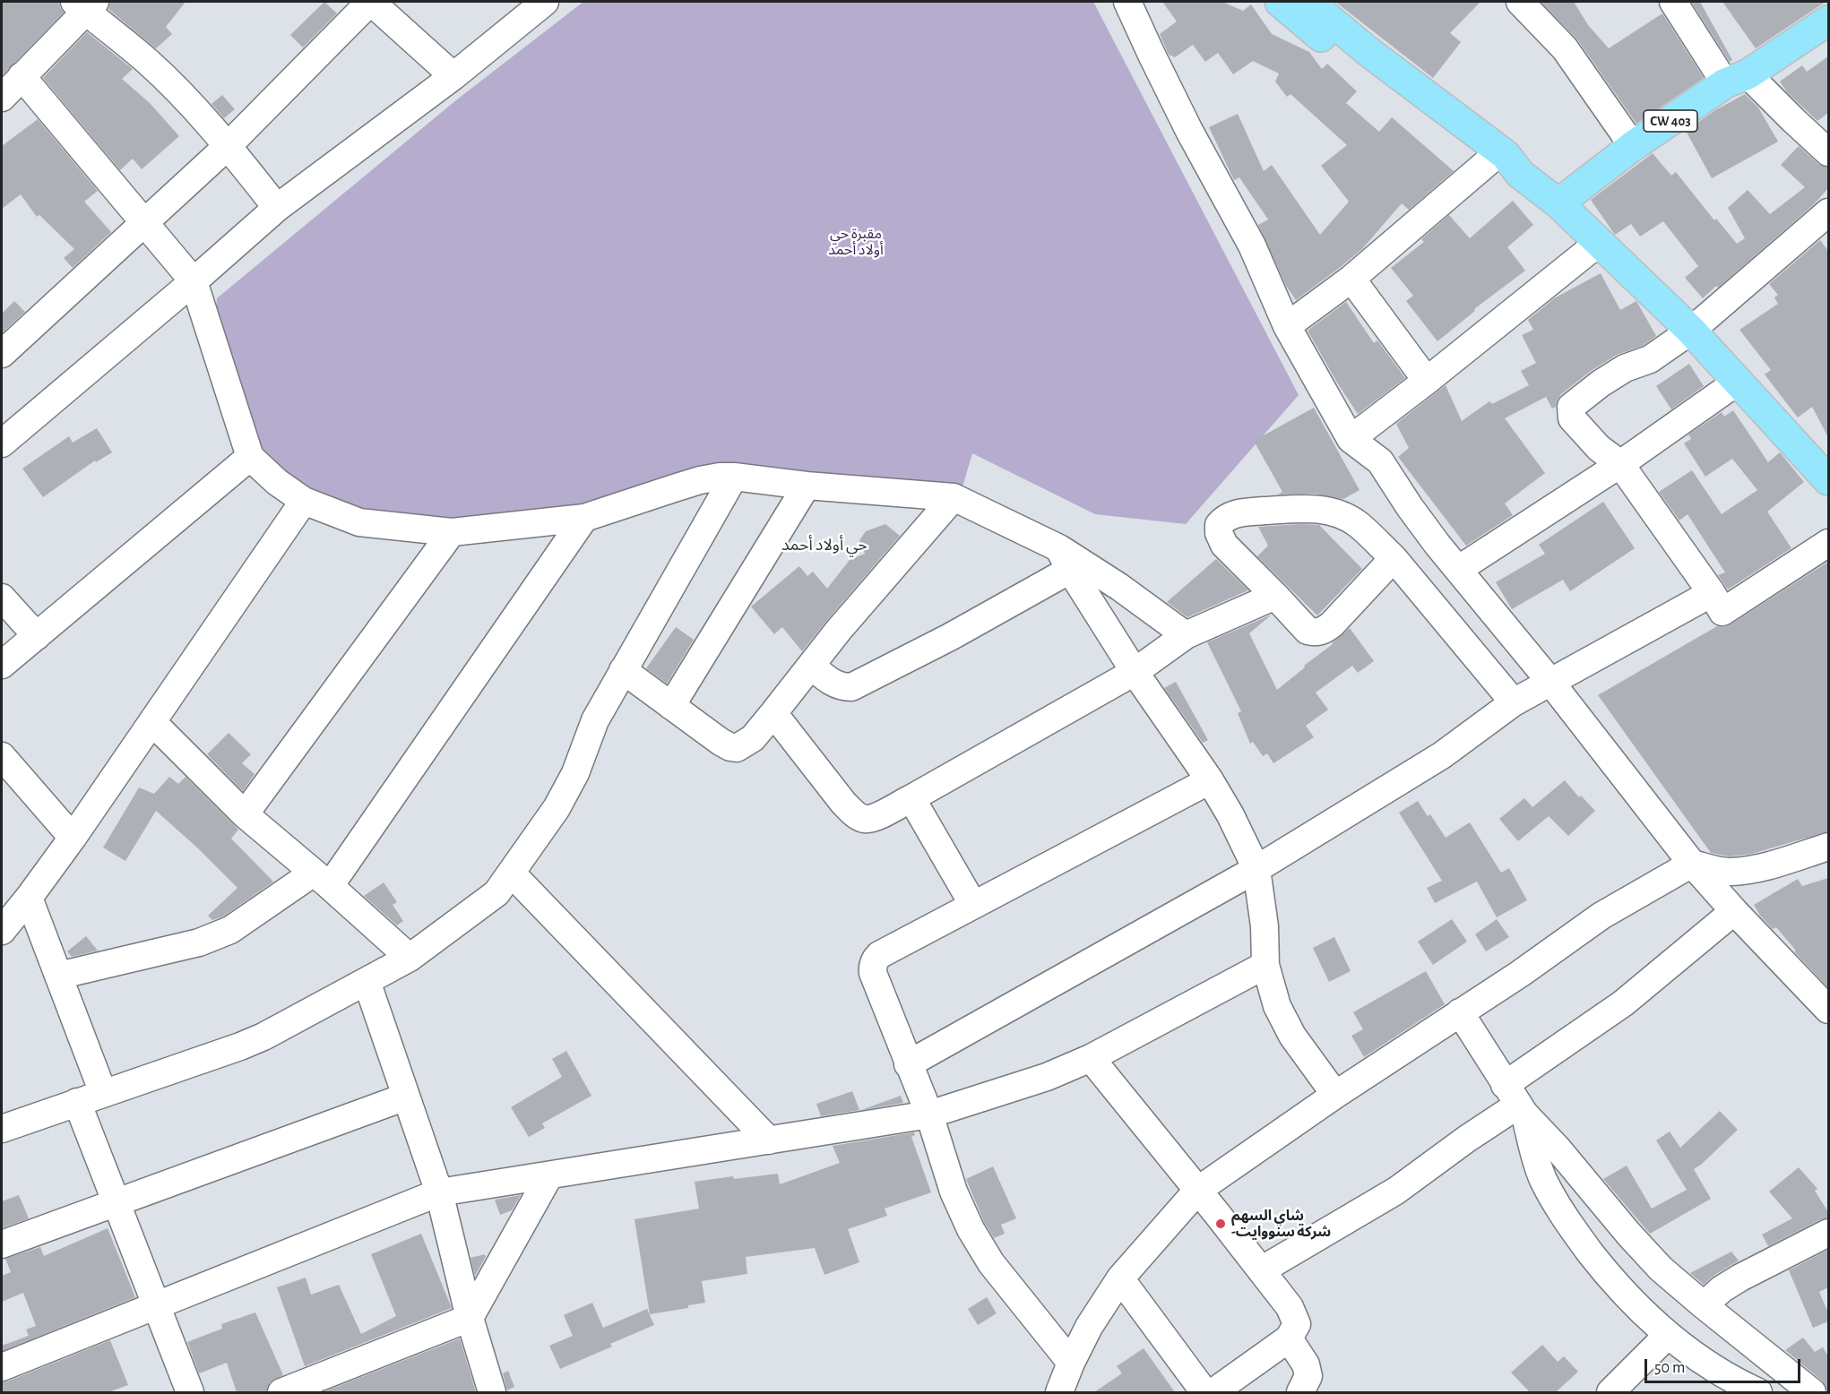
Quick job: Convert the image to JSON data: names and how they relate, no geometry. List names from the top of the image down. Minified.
{"streets":{"main road":["CW 403"]},"districts":["حي أولاد أحمد"],"parks":["مقبرة حي أولاد أحمد"],"places":["شاي السهم -شركة سنووايت"],"scale_bar":"50 m"}
